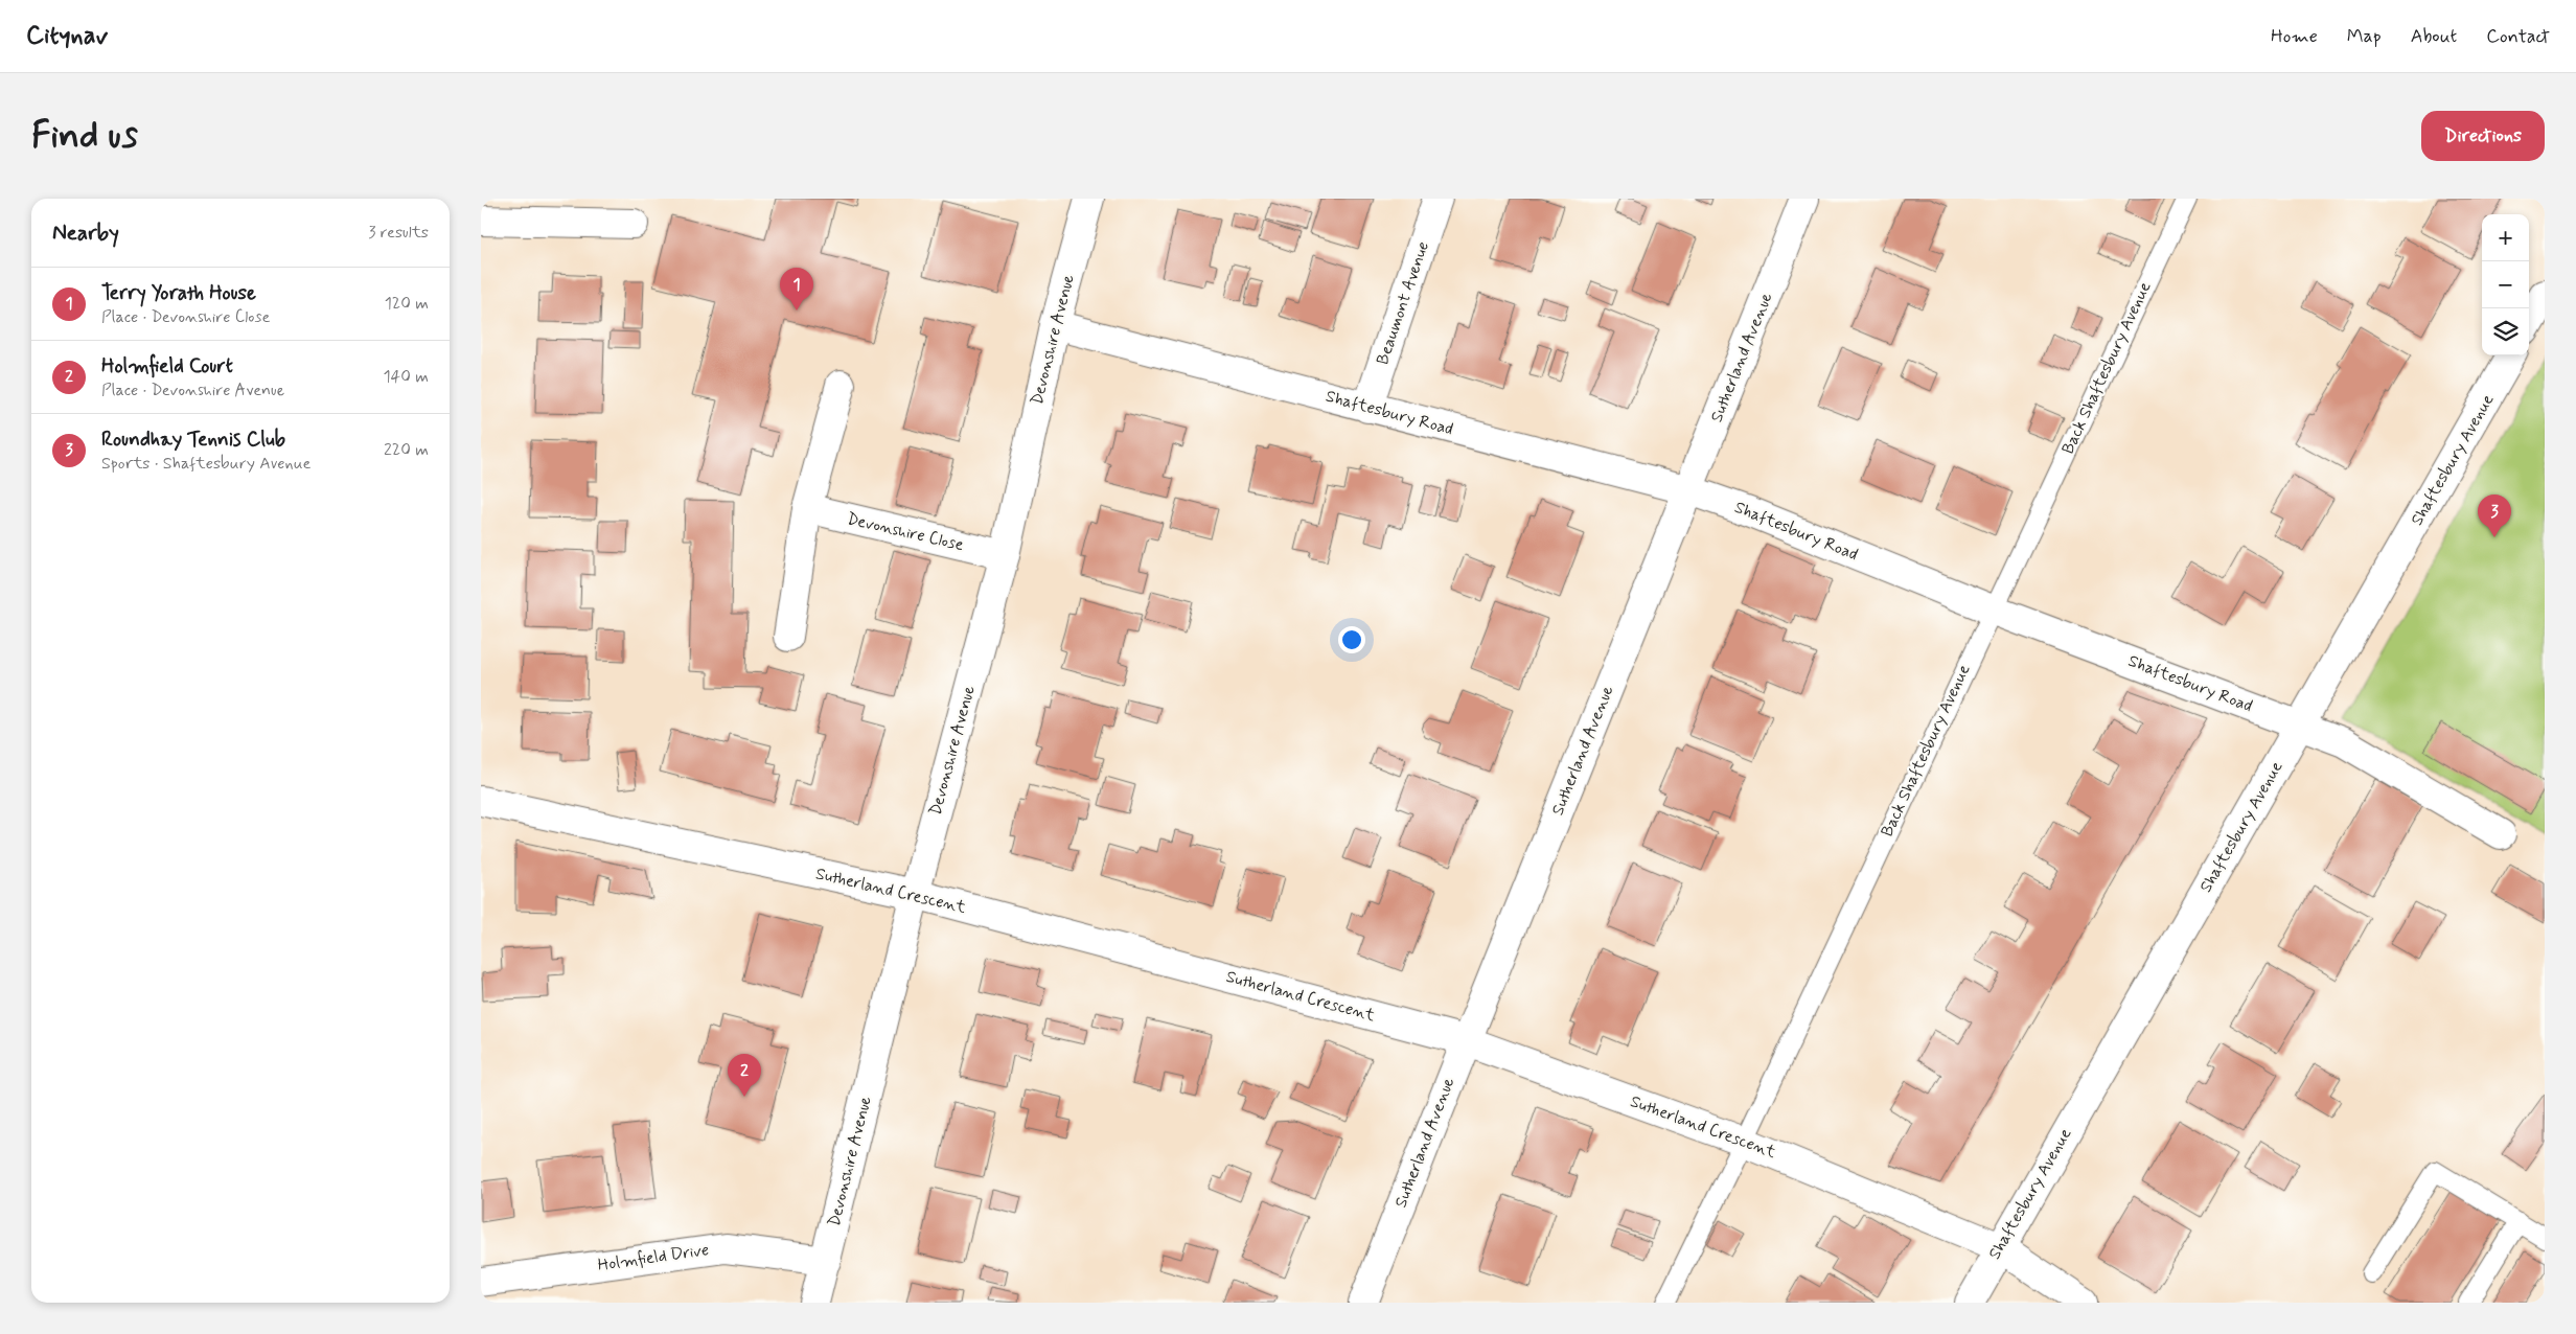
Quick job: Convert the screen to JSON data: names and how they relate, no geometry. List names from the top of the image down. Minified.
{"streets":{"street":["Beaumont Avenue","Devonshire Avenue","Sutherland Avenue","Shaftesbury Road","Shaftesbury Avenue","Devonshire Close","Sutherland Crescent","Holmfield Drive"],"lane":["Back Shaftesbury Avenue"]},"crossings":[["Beaumont Avenue","Shaftesbury Road"],["Devonshire Avenue","Shaftesbury Road"],["Devonshire Avenue","Devonshire Close"],["Devonshire Avenue","Sutherland Crescent"],["Devonshire Avenue","Holmfield Drive"],["Sutherland Avenue","Shaftesbury Road"],["Sutherland Avenue","Sutherland Crescent"],["Back Shaftesbury Avenue","Shaftesbury Road"],["Back Shaftesbury Avenue","Sutherland Crescent"],["Shaftesbury Road","Shaftesbury Avenue"],["Shaftesbury Avenue","Sutherland Crescent"]],"page":{"header":"Citynav","nav":["Home","Map","About","Contact"],"buttons":"Directions","title":"Find us","heading":["Nearby","3 results"],"map_buttons":["+","−"],"list":[{"mark":"1","name":"Terry Yorath House","note":"Place · Devonshire Close","value":"120 m"},{"mark":"2","name":"Holmfield Court","note":"Place · Devonshire Avenue","value":"140 m"},{"mark":"3","name":"Roundhay Tennis Club","note":"Sports · Shaftesbury Avenue","value":"220 m"}],"pins":["1","3","2"]}}
